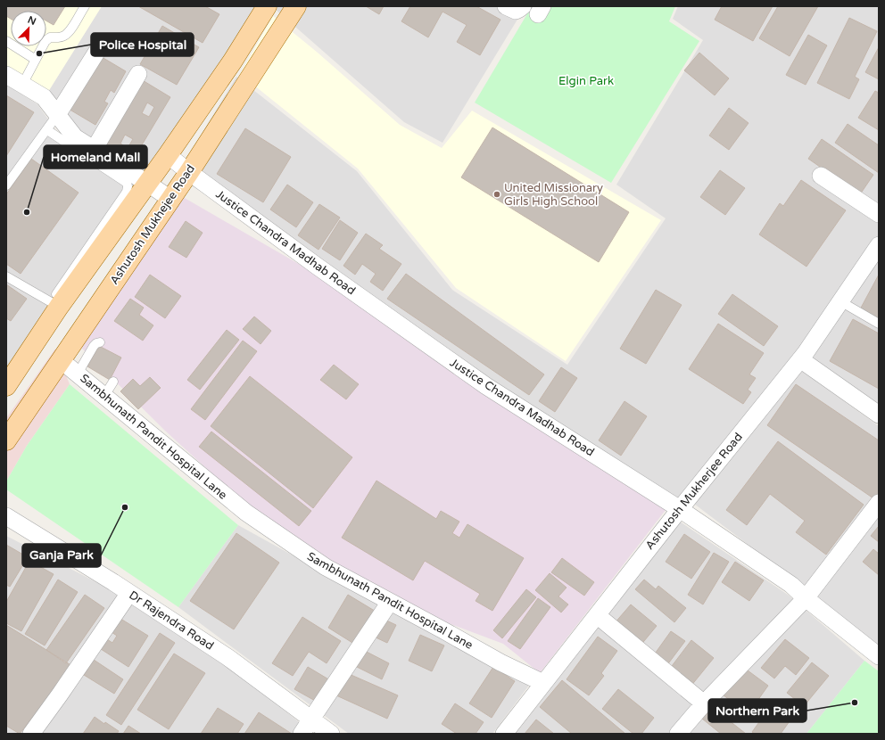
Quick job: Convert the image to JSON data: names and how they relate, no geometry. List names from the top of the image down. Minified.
{"streets":{"main road":["Ashutosh Mukhejee Road"],"street":["Justice Chandra Madhab Road","Sambhunath Pandit Hospital Lane","Ashutosh Mukherjee Road","Dr Rajendra Road"]},"crossings":[["Ashutosh Mukhejee Road","Justice Chandra Madhab Road"],["Ashutosh Mukhejee Road","Sambhunath Pandit Hospital Lane"],["Justice Chandra Madhab Road","Ashutosh Mukherjee Road"],["Sambhunath Pandit Hospital Lane","Ashutosh Mukherjee Road"]],"parks":["Elgin Park"],"places":["Police Hospital","United Missionary Girls High School","Homeland Mall","Ganja Park","Northern Park"],"north":"top right"}
